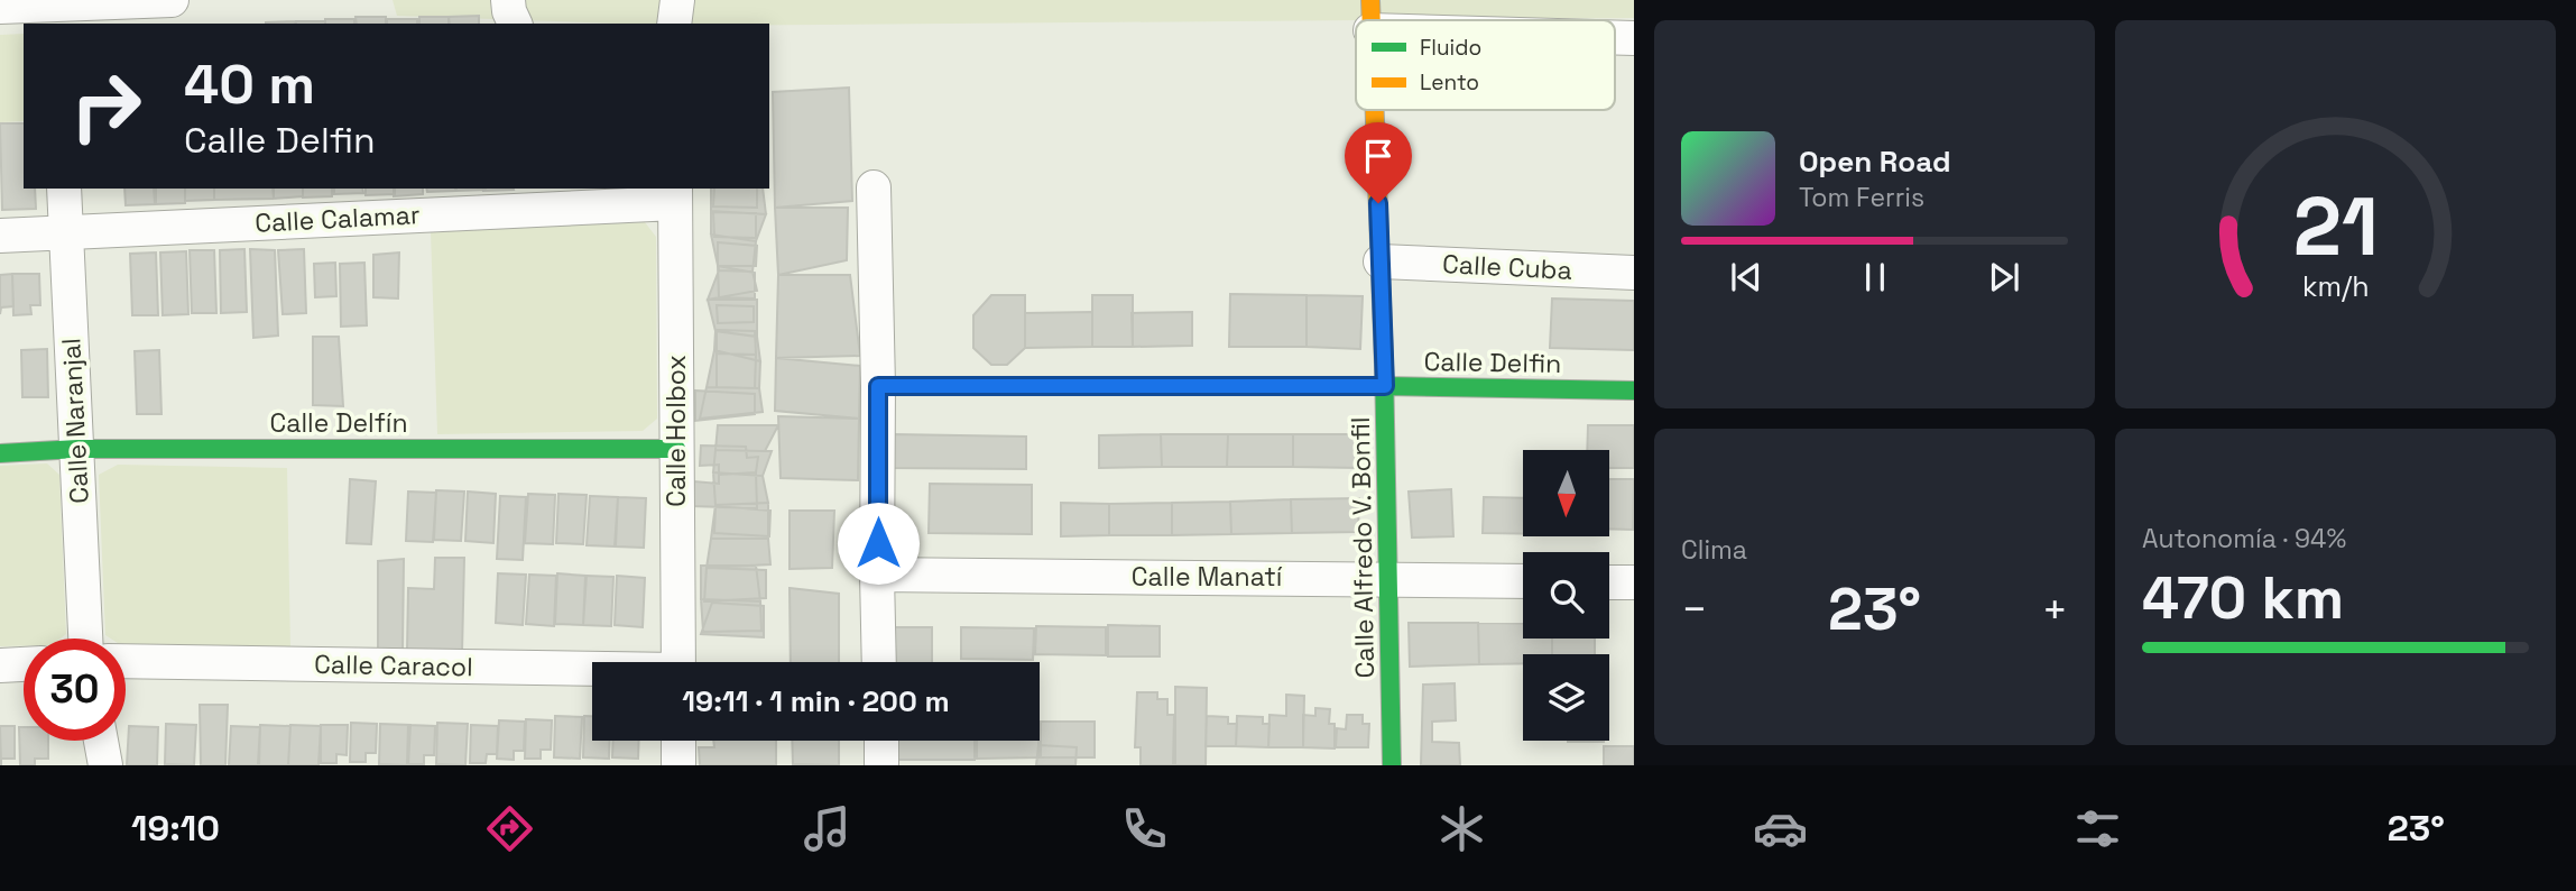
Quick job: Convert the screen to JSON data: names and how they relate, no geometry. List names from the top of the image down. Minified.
{"streets":{"street":["Calle Calamar","Calle Cuba","Calle Delfin","Calle Naranjal","Calle Delfín","Calle Holbox","Calle Alfredo V. Bonfil","Calle Manatí","Calle Caracol"]},"crossings":[["Calle Calamar","Calle Naranjal"],["Calle Calamar","Calle Holbox"],["Calle Cuba","Calle Alfredo V. Bonfil"],["Calle Delfin","Calle Alfredo V. Bonfil"],["Calle Naranjal","Calle Delfín"],["Calle Delfín","Calle Holbox"],["Calle Alfredo V. Bonfil","Calle Manatí"]],"legend":["Fluido","Lento"],"north":"bottom","page":{"turn":["40 m","Calle Delfin"],"song":["Open Road","Tom Ferris"],"tile":["Clima",["Autonomía · 94%","470 km"]],"heat":["−","23°","+"],"limit":"30","trip":"19:11 · 1 min · 200 m","tabs":["19:10","23°"],"gauge":["21","km/h"]}}
